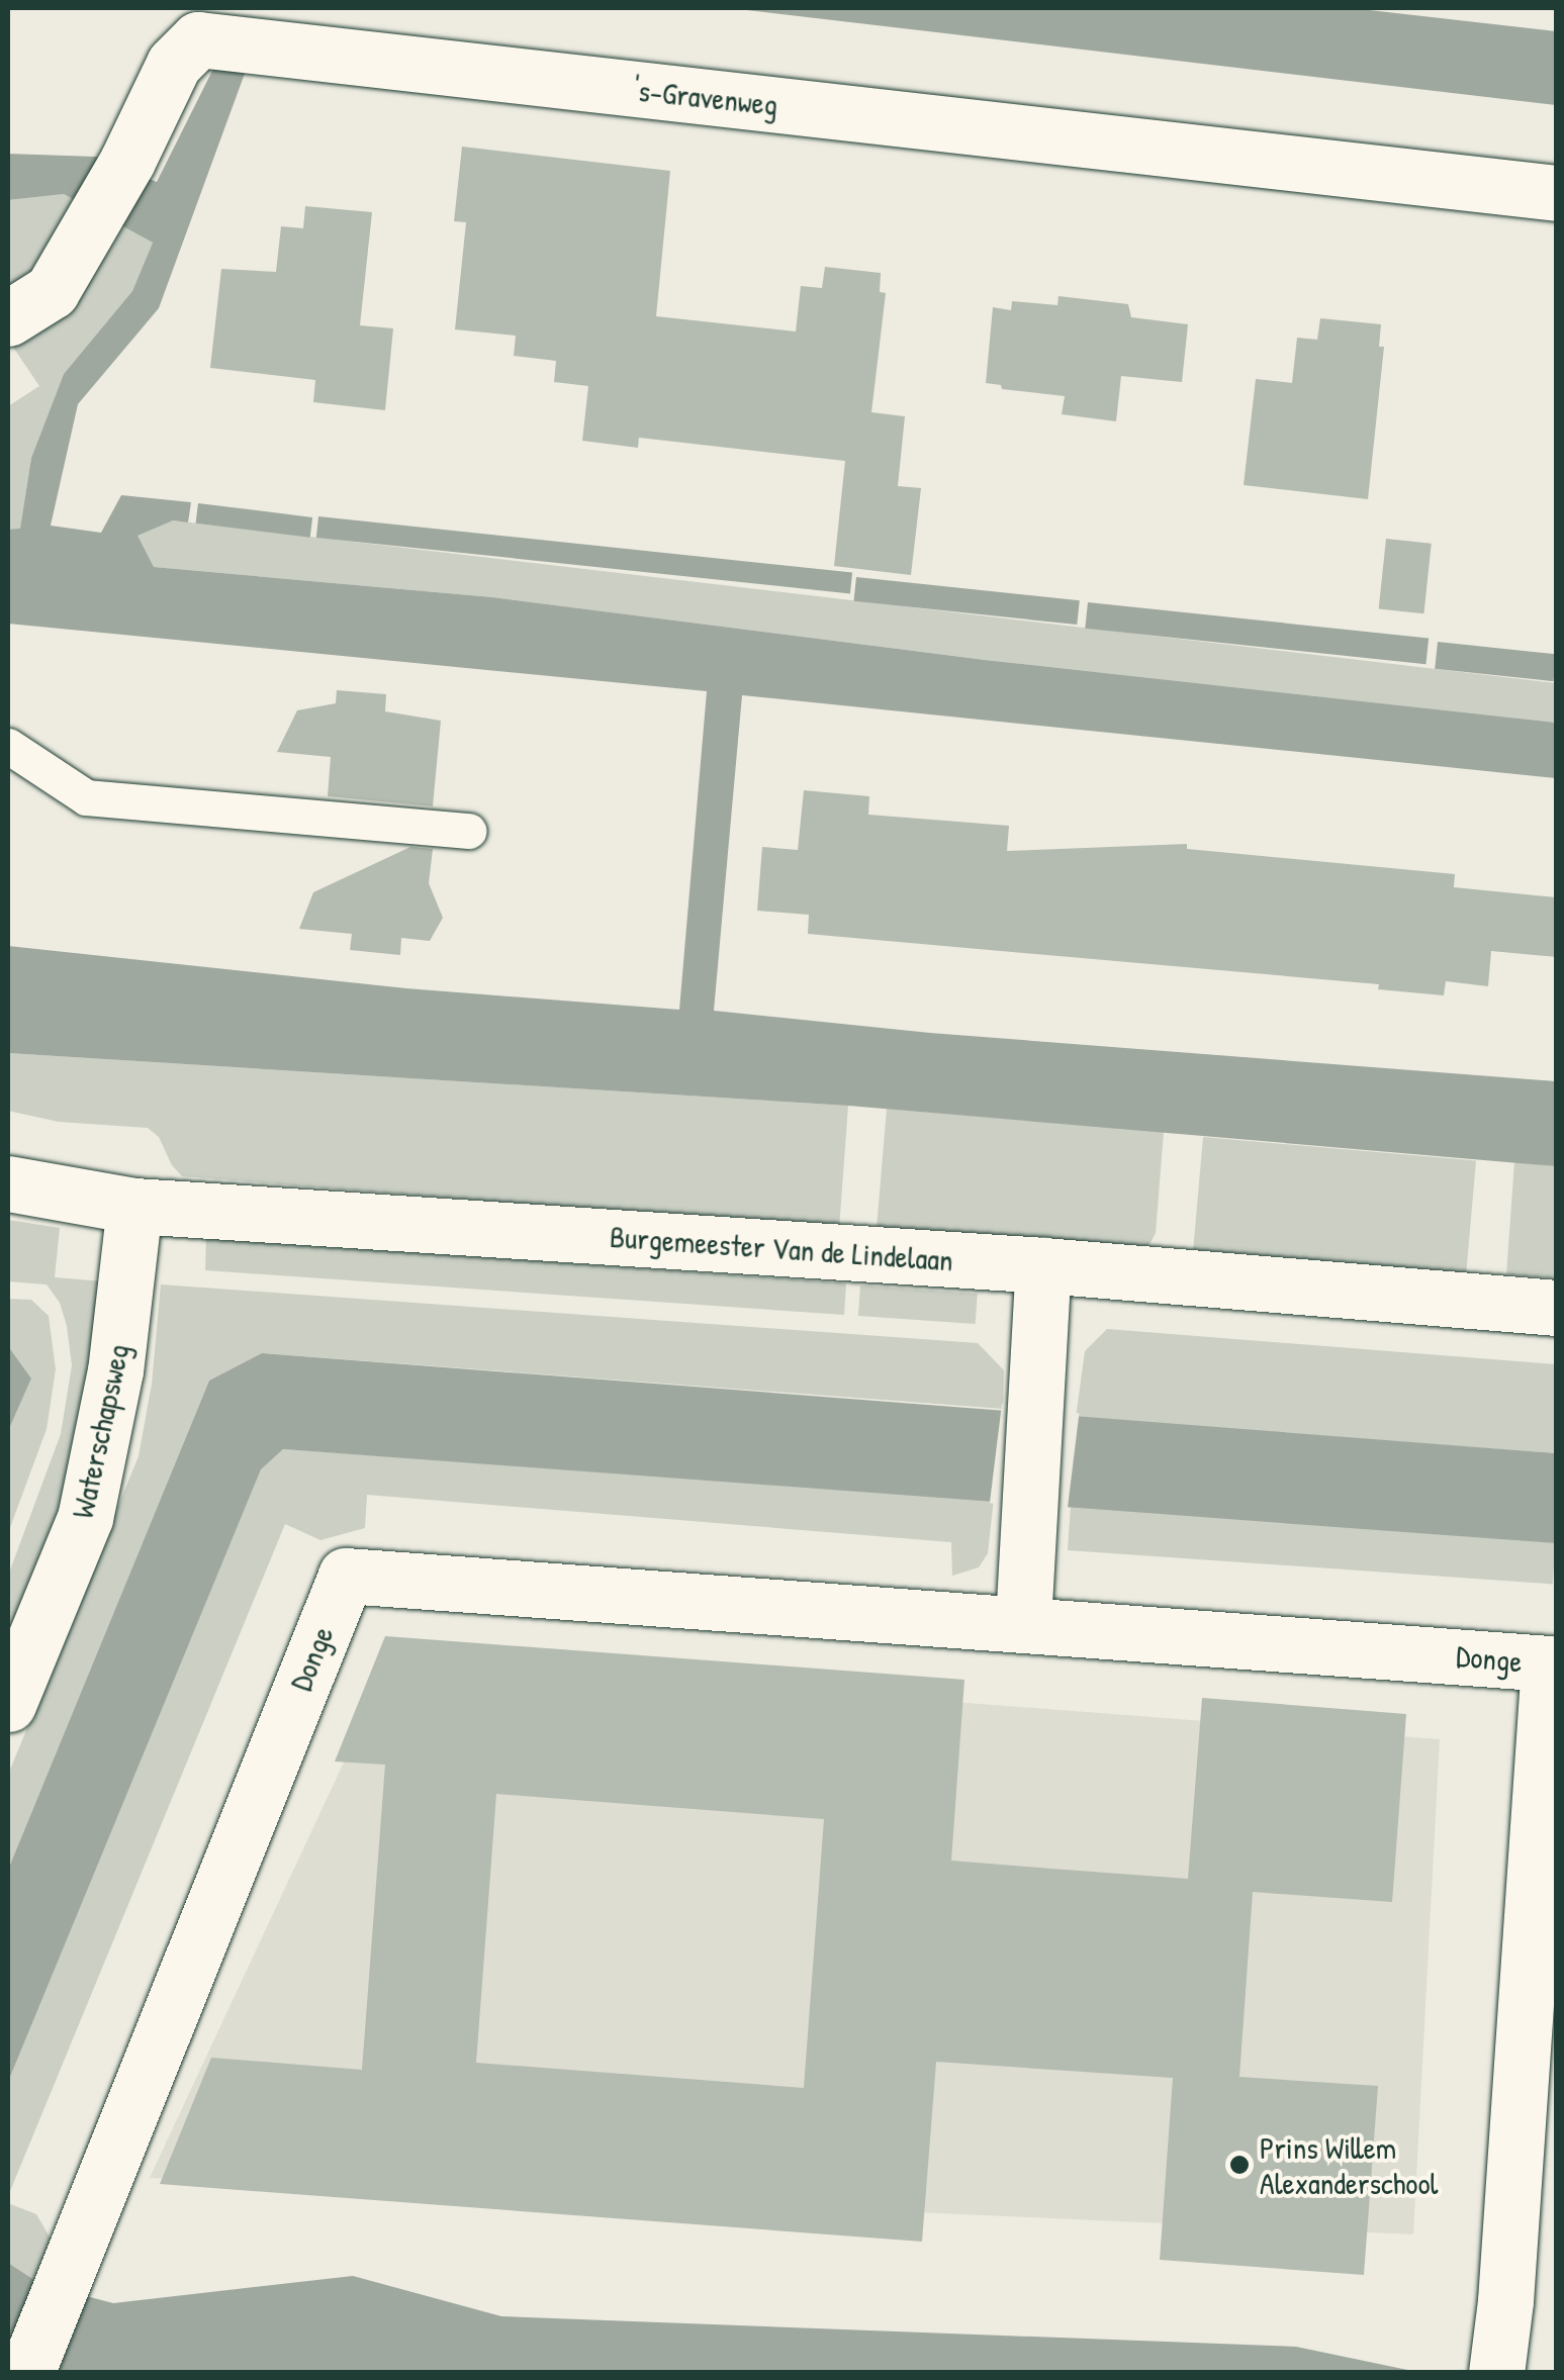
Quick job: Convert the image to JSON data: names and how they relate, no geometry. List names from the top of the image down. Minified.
{"streets":{"street":["'s-Gravenweg","Burgemeester Van de Lindelaan","Waterschapsweg","Donge"]},"crossings":[["Burgemeester Van de Lindelaan","Waterschapsweg"]],"places":["Prins Willem Alexanderschool"]}
